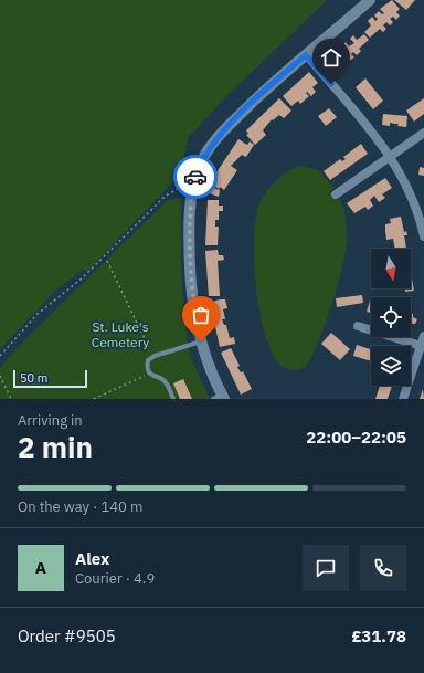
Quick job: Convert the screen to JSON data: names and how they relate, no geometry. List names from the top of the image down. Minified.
{"parks":["St. Luke's Cemetery"],"scale_bar":"50 m","north":"bottom","page":{"scale":"50 m","heading":["2 min","Arriving in","22:00–22:05"],"panel":["Alex","Courier · 4.9","Order #9505","£31.78"],"bar":"On the way · 140 m","round":"A"}}
